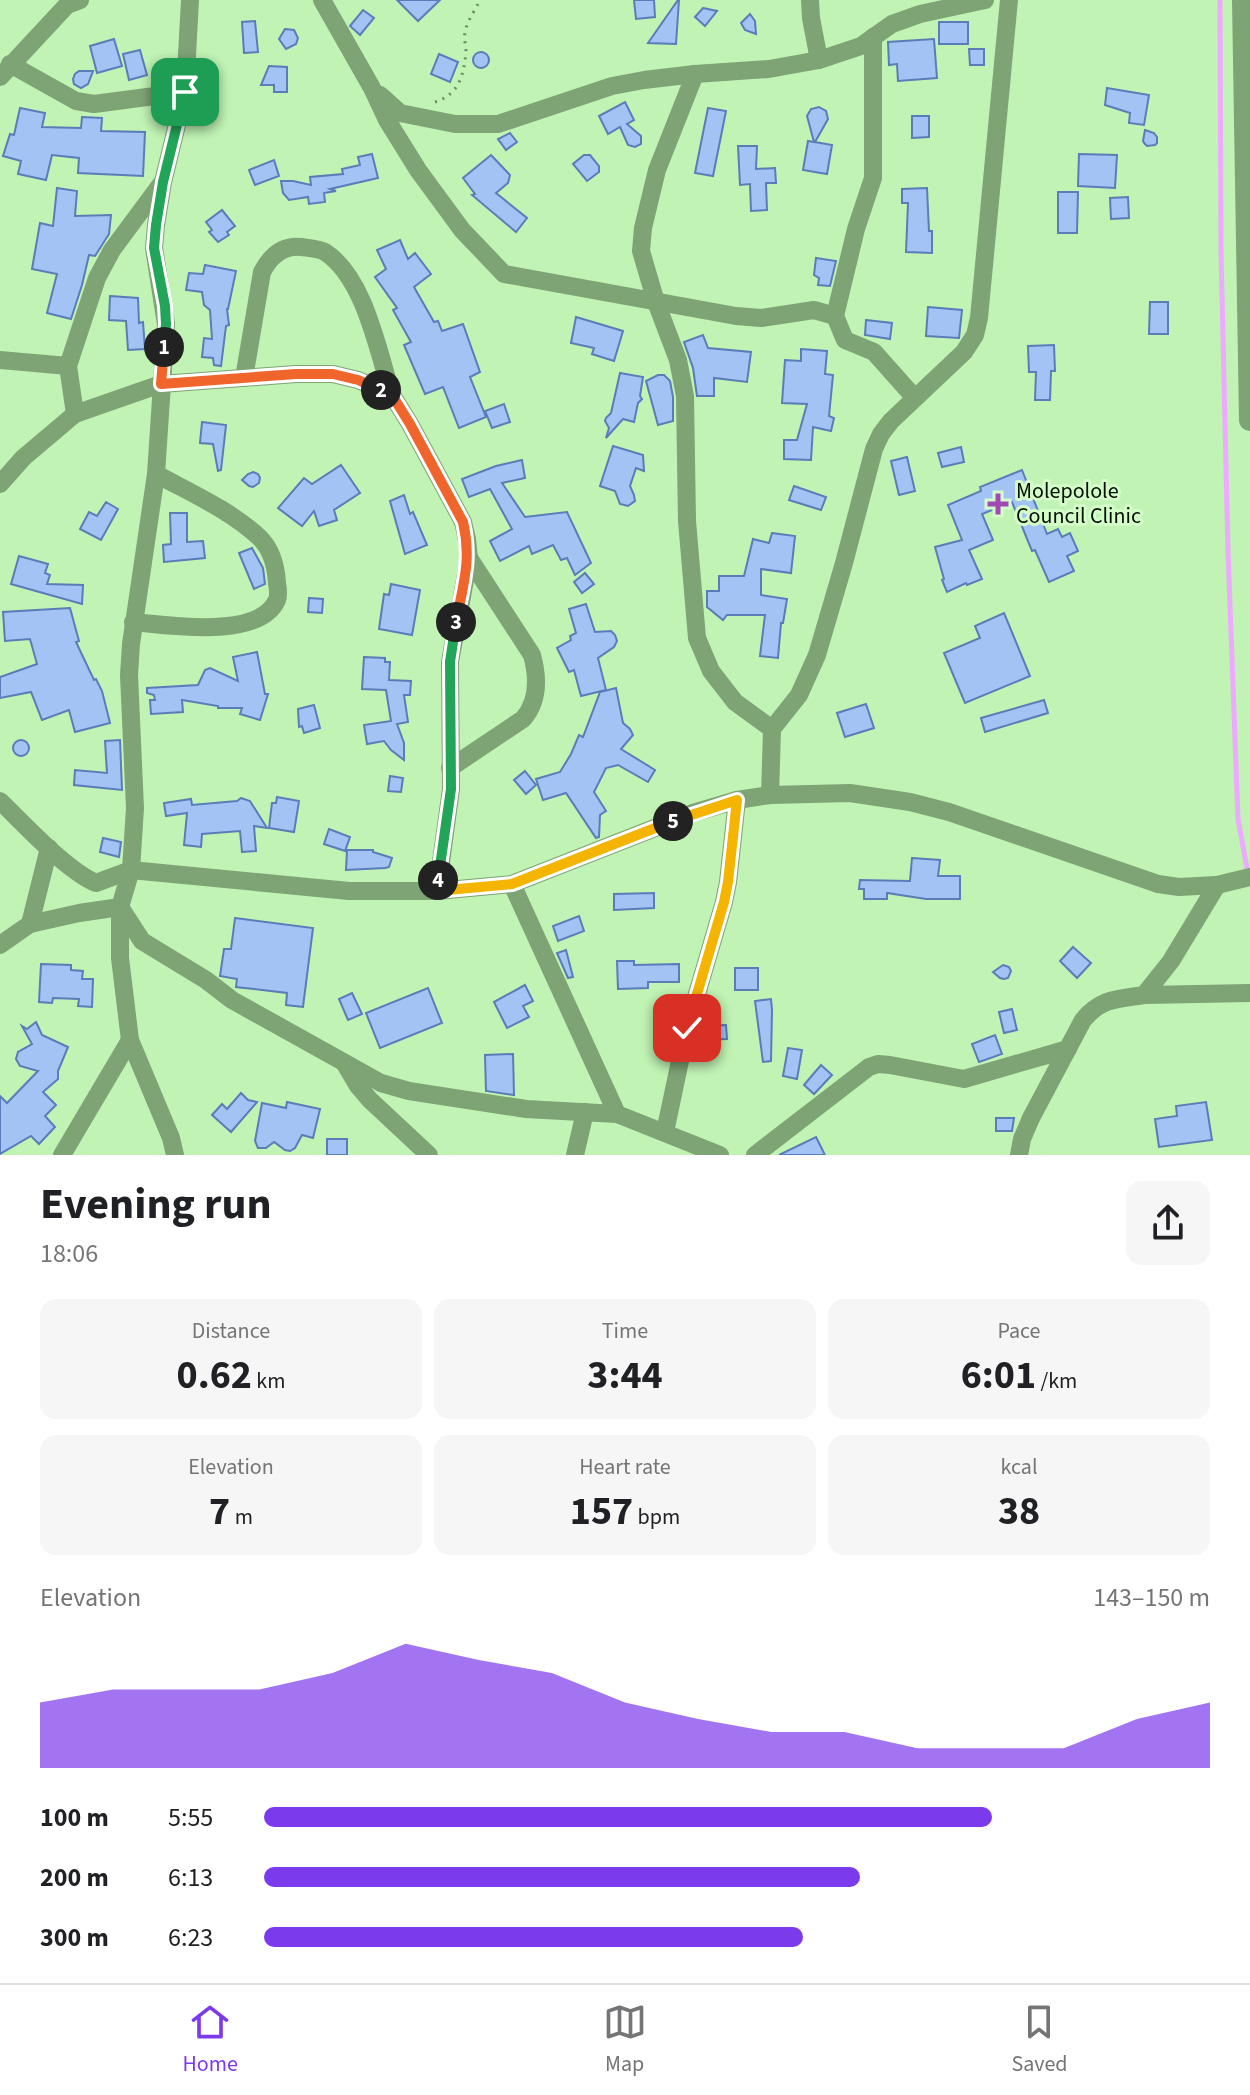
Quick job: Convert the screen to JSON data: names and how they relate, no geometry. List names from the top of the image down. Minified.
{"places":{"health":["Molepolole Council Clinic"]},"page":{"pins":["1","2","3","5","4"],"heading":["Evening run","18:06"],"stats":[["Distance","0.62 km"],["Time","3:44"],["Pace","6:01 /km"],["Elevation","7 m"],["Heart rate","157 bpm"],["kcal","38"]],"chart":["Elevation","143–150 m"],"list":[{"name":"100 m","note":"5:55"},{"name":"200 m","note":"6:13"},{"name":"300 m","note":"6:23"}],"tabs":["Home","Map","Saved"]}}
